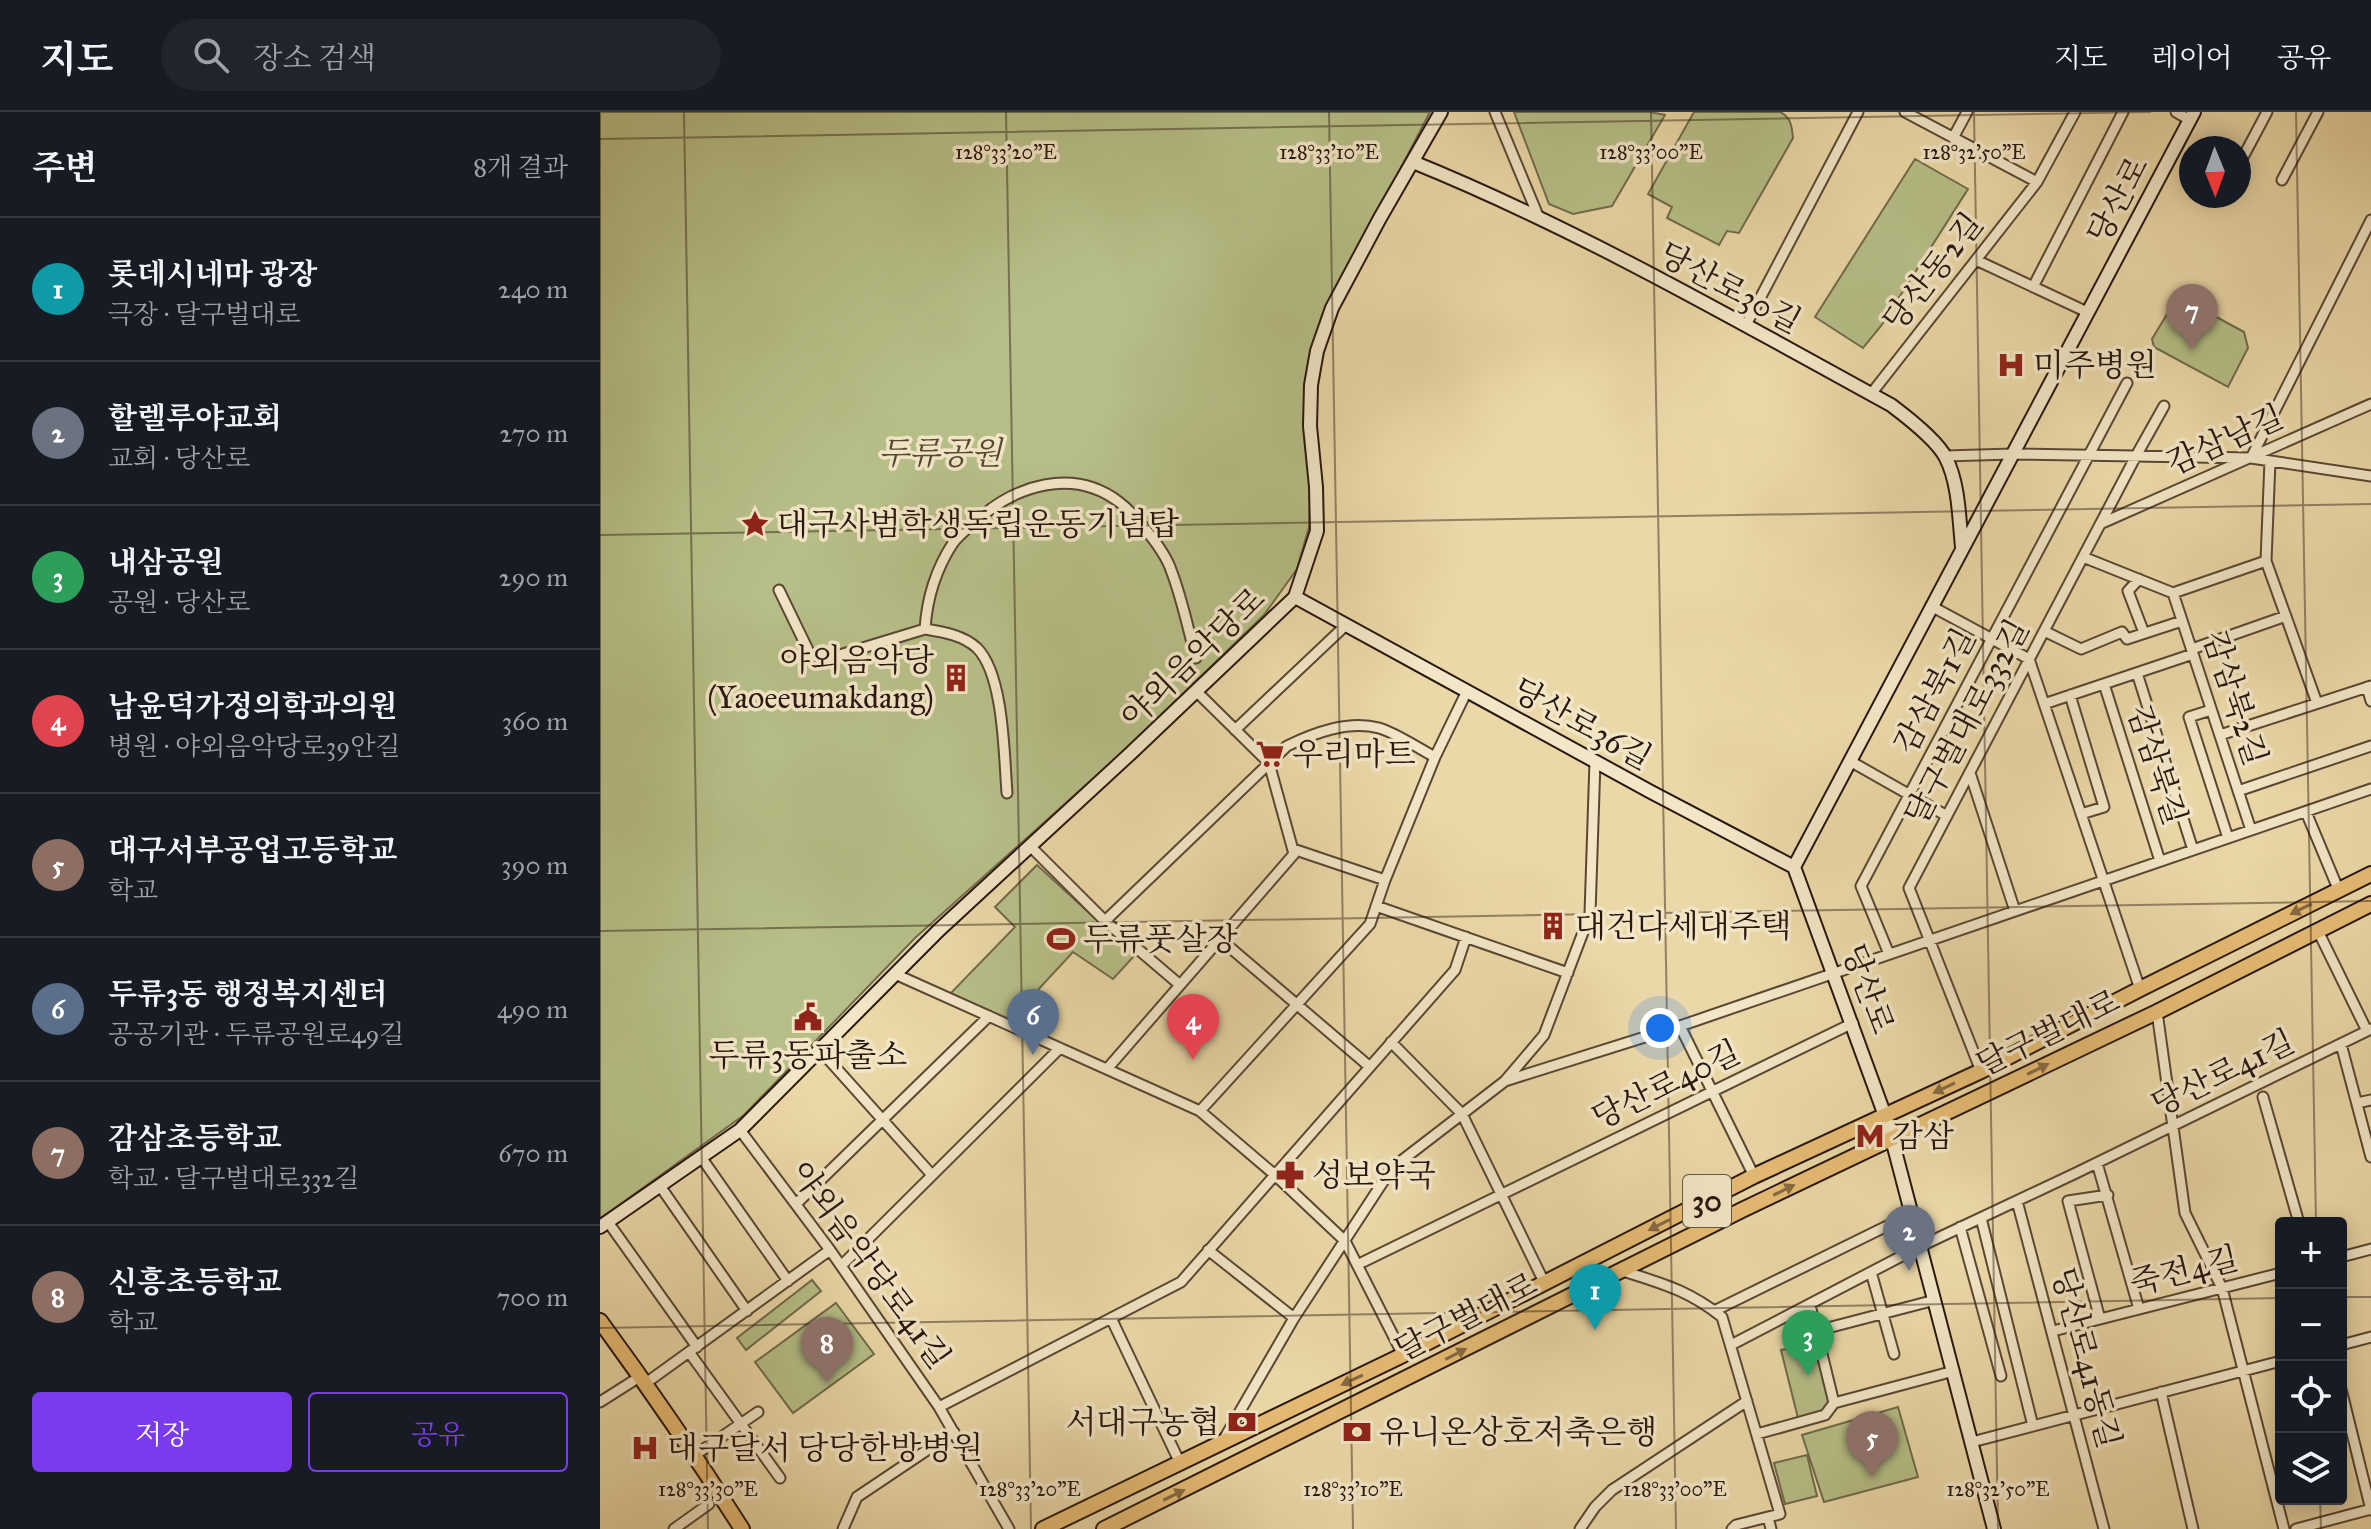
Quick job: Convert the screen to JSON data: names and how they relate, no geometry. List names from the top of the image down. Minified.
{"streets":{"main road":["당산로","당산로30길","야외음악당로","당산로36길","달구벌대로","30"],"street":["당산동2길","감삼남길","감삼북1길","감삼북2길","달구벌대로332길","감삼북길","당산로41길","당산로40길","야외음악당로41길","죽전4길","당산로41동길"]},"crossings":[["당산로","당산로36길"],["당산로","감삼북길"],["당산로","달구벌대로"],["당산로","당산로41길"],["당산로","당산로40길"],["당산동2길","당산로30길"],["당산로30길","야외음악당로"],["감삼남길","달구벌대로332길"],["야외음악당로","당산로36길"],["야외음악당로","야외음악당로41길"],["감삼북1길","감삼북길"],["감삼북2길","달구벌대로332길"],["감삼북2길","감삼북길"],["달구벌대로332길","감삼북길"],["달구벌대로332길","달구벌대로"],["당산로41길","당산로41동길"],["죽전4길","당산로41동길"]],"parks":["두류공원"],"places":{"hospital":["미주병원","대구달서 당당한방병원"],"place":["대구사범학생독립운동기념탑"],"building":["야외음악당 (Yaoeeumakdang)","대건다세대주택"],"supermarket":["우리마트"],"sports":["두류풋살장"],"public building":["두류3동파출소"],"metro station":["감삼"],"pharmacy":["성보약국"],"bank":["서대구농협","유니온상호저축은행"]},"north":"bottom","page":{"header":"지도","search":"장소 검색","nav":["지도","레이어","공유"],"heading":["주변","8개 결과"],"list":[{"mark":"1","name":"롯데시네마 광장","note":"극장 · 달구벌대로","value":"240 m"},{"mark":"2","name":"할렐루야교회","note":"교회 · 당산로","value":"270 m"},{"mark":"3","name":"내삼공원","note":"공원 · 당산로","value":"290 m"},{"mark":"4","name":"남윤덕가정의학과의원","note":"병원 · 야외음악당로39안길","value":"360 m"},{"mark":"5","name":"대구서부공업고등학교","note":"학교","value":"390 m"},{"mark":"6","name":"두류3동 행정복지센터","note":"공공기관 · 두류공원로49길","value":"490 m"},{"mark":"7","name":"감삼초등학교","note":"학교 · 달구벌대로332길","value":"670 m"},{"mark":"8","name":"신흥초등학교","note":"학교","value":"700 m"}],"pins":["7","6","4","2","1","3","8","5"],"map_buttons":["+","−"],"buttons":["저장","공유"]},"coordinates":["128°33'20\"E","128°33'10\"E","128°33'00\"E","128°32'50\"E","128°33'30\"E"]}
